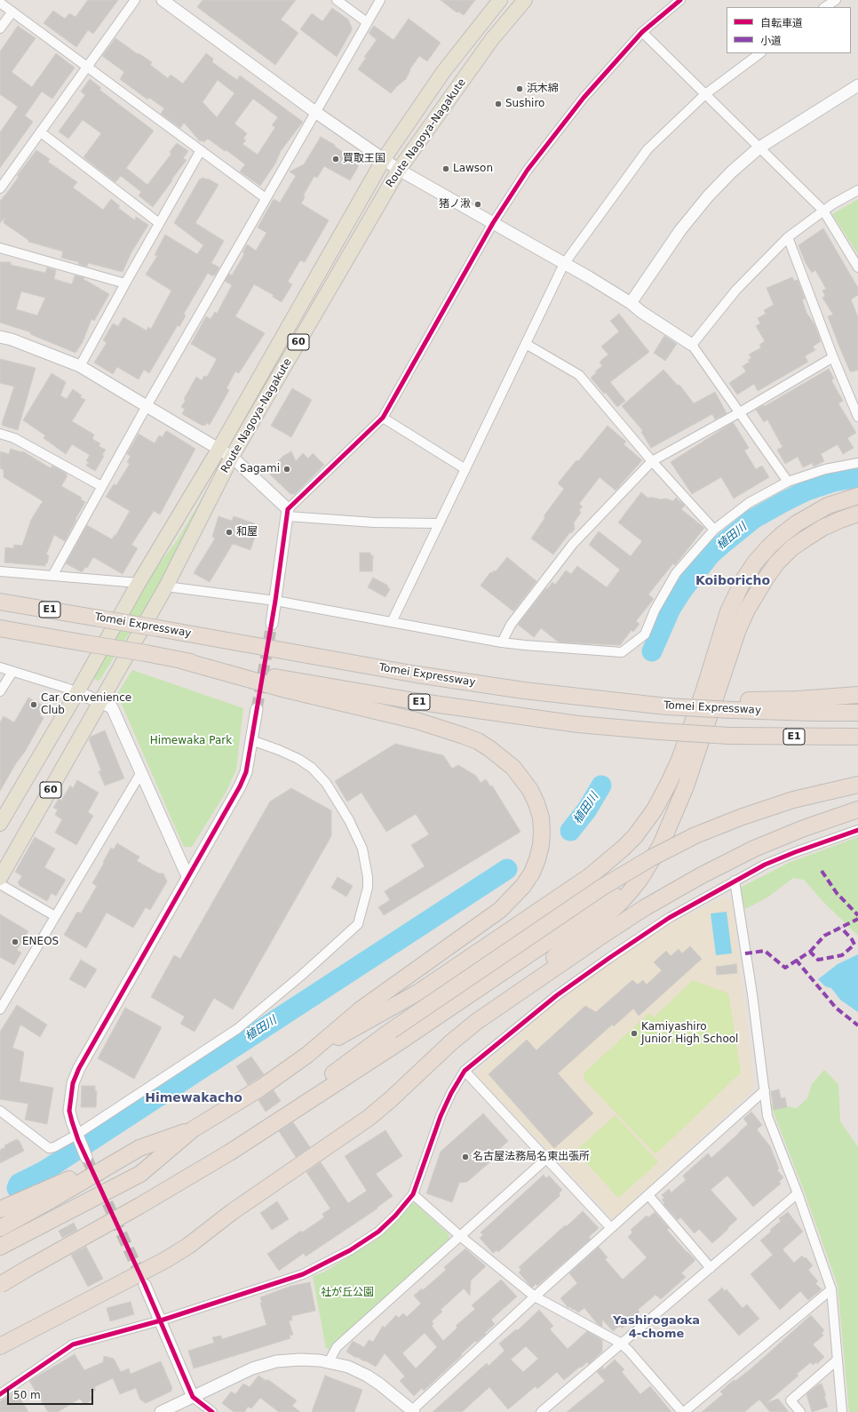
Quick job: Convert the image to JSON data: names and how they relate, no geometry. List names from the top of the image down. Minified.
{"streets":{"highway":["E1","Tomei Expressway"],"main road":["Route Nagoya-Nagakute","60"]},"crossings":[["Route Nagoya-Nagakute","60"]],"districts":["Koiboricho","Himewakacho","Yashirogaoka 4-chome"],"water":["植田川"],"parks":["Himewaka Park","社が丘公園"],"places":["浜木綿","Sushiro","買取王国","Lawson","猪ノ湫","Sagami","和屋","Car Convenience Club","ENEOS","Kamiyashiro Junior High School","名古屋法務局名東出張所"],"legend":["自転車道","小道"],"scale_bar":"50 m"}
